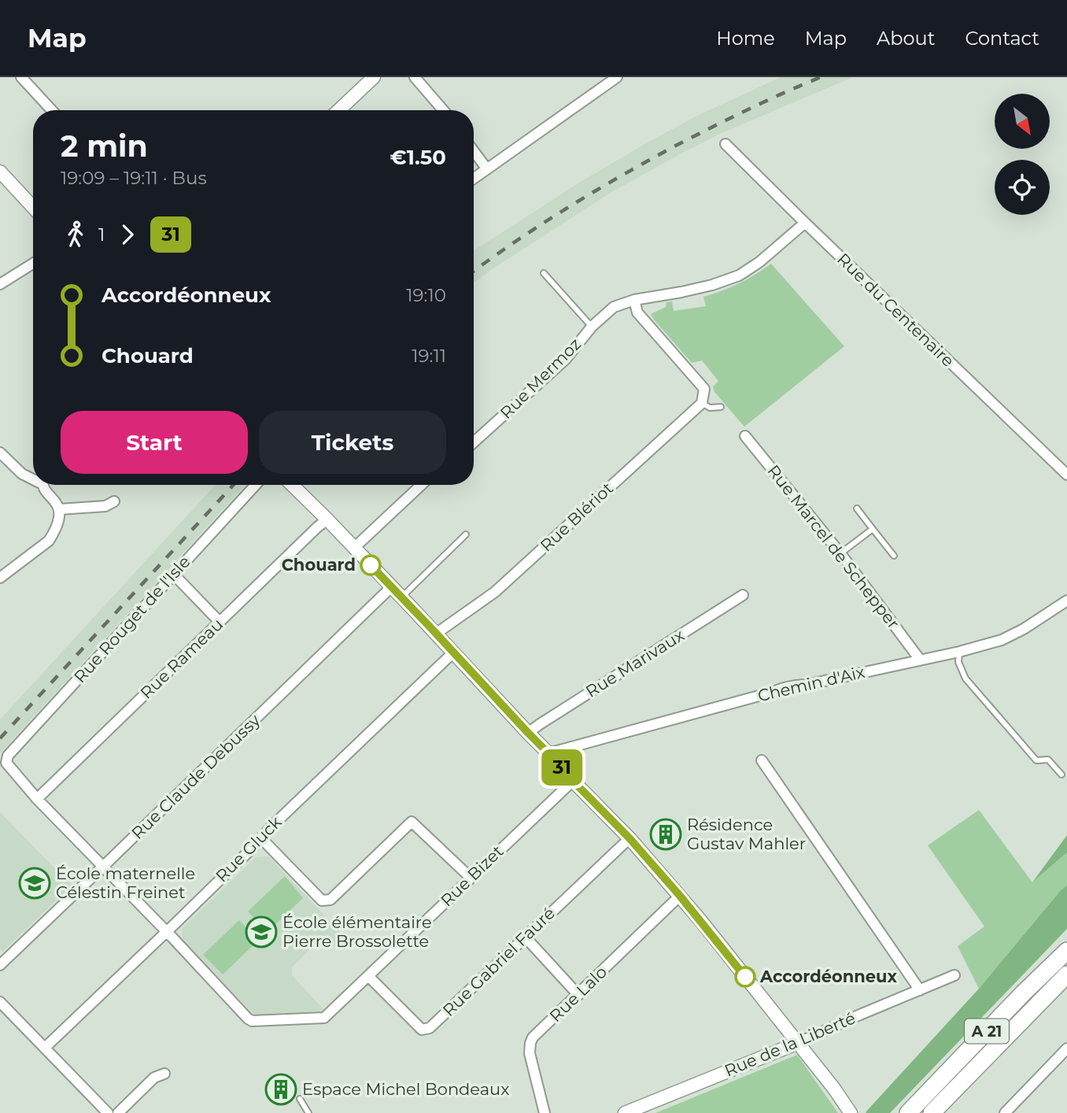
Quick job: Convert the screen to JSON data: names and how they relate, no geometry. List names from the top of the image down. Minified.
{"streets":{"highway":["A 21"],"street":["Rue du Centenaire","Rue Mermoz","Rue Blériot","Rue Marcel de Schepper","Rue Rouget de l'Isle","Rue Rameau","Rue Marivaux","Chemin d'Aix","Rue Claude Debussy","Rue Gluck","Rue Bizet","Rue Gabriel Fauré","Rue Lalo","Rue de la Liberté"]},"crossings":[["Rue Marcel de Schepper","Chemin d'Aix"],["Rue Rouget de l'Isle","Rue Rameau"],["Rue Gluck","Rue Bizet"],["Rue Bizet","Rue Gabriel Fauré"]],"places":{"other":["Chouard","Accordéonneux"],"building":["Résidence Gustav Mahler","Espace Michel Bondeaux"],"school or university":["École maternelle Célestin Freinet","École élémentaire Pierre Brossolette"]},"lines":["bus line 31"],"north":"bottom right","page":{"header":"Map","nav":["Home","Map","About","Contact"],"on_map":"31","heading":["2 min","19:09 – 19:11 · Bus","€1.50"],"legs":["1","31"],"list":[{"name":"Accordéonneux","value":"19:10"},{"name":"Chouard","value":"19:11"}],"buttons":["Start","Tickets"]}}
